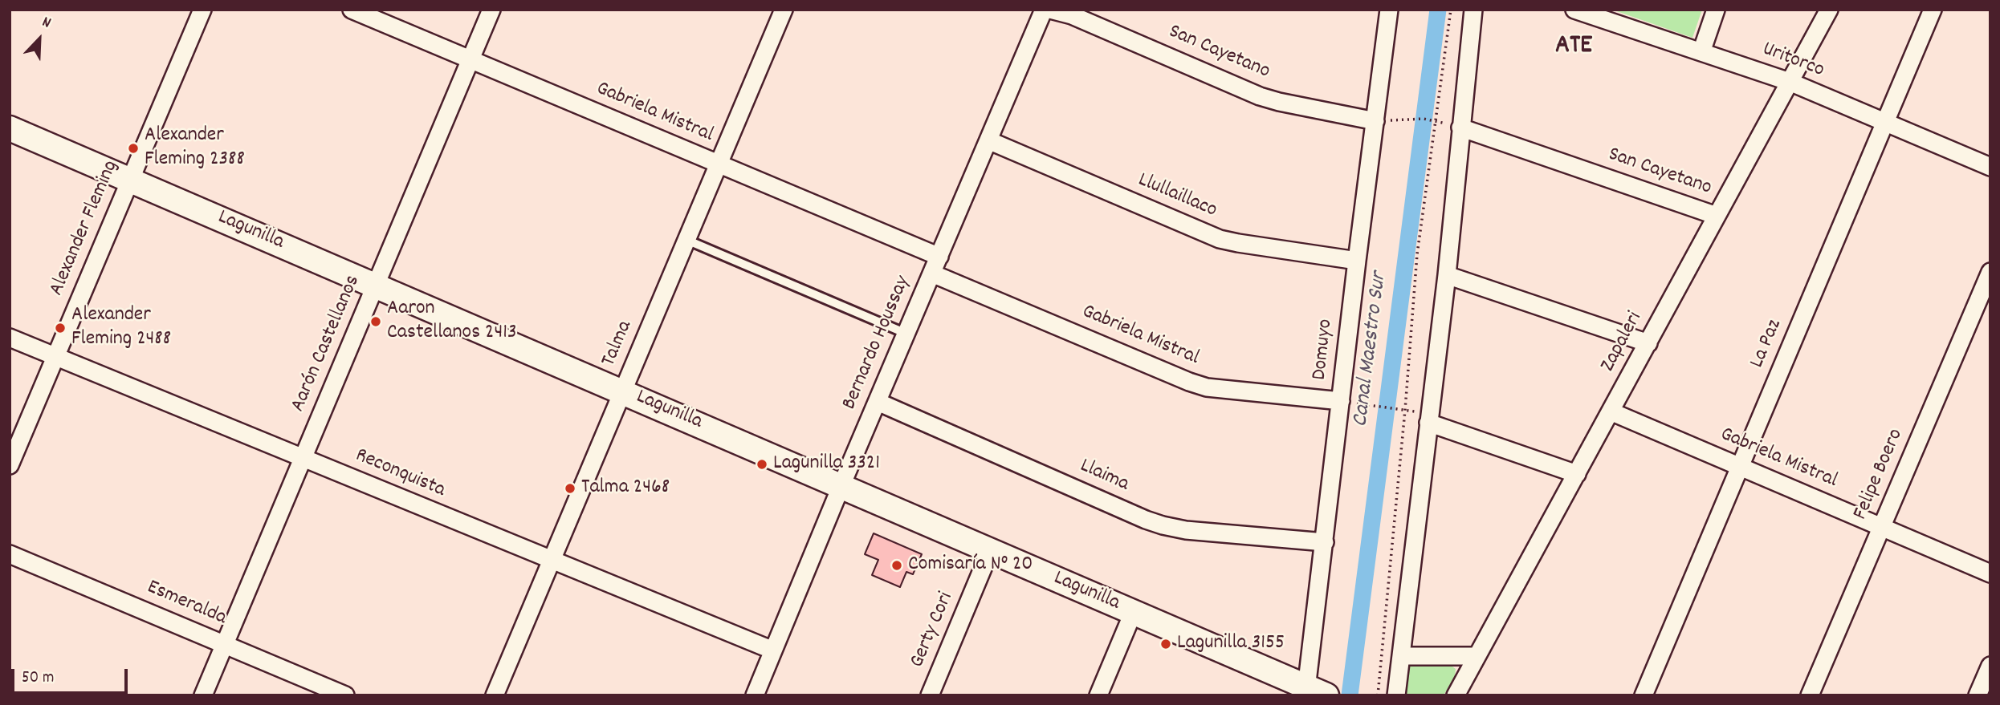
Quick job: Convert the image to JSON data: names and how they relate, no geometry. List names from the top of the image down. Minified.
{"streets":{"main road":["Lagunilla"],"street":["San Cayetano","Uritorco","Gabriela Mistral","Llullaillaco","Alexander Fleming","Zapaleri","Bernardo Houssay","Aarón Castellanos","Talma","La Paz","Domuyo","Reconquista","Felipe Boero","Llaima","Esmeralda","Gerty Cori"]},"crossings":[["San Cayetano","Zapaleri"],["San Cayetano","Domuyo"],["Uritorco","Zapaleri"],["Uritorco","La Paz"],["Gabriela Mistral","Zapaleri"],["Gabriela Mistral","Bernardo Houssay"],["Gabriela Mistral","Aarón Castellanos"],["Gabriela Mistral","Talma"],["Gabriela Mistral","La Paz"],["Gabriela Mistral","Domuyo"],["Gabriela Mistral","Felipe Boero"],["Llullaillaco","Bernardo Houssay"],["Llullaillaco","Domuyo"],["Alexander Fleming","Lagunilla"],["Alexander Fleming","Reconquista"],["Lagunilla","Bernardo Houssay"],["Lagunilla","Aarón Castellanos"],["Lagunilla","Talma"],["Lagunilla","Domuyo"],["Lagunilla","Gerty Cori"],["Bernardo Houssay","Reconquista"],["Bernardo Houssay","Llaima"],["Aarón Castellanos","Reconquista"],["Aarón Castellanos","Esmeralda"],["Talma","Reconquista"],["Domuyo","Llaima"]],"districts":["ATE"],"water":["Canal Maestro Sur"],"places":["Alexander Fleming 2388","Aaron Castellanos 2413","Alexander Fleming 2488","Lagunilla 3321","Talma 2468","Comisaría N° 20","Lagunilla 3155"],"scale_bar":"50 m","north":"top right"}
